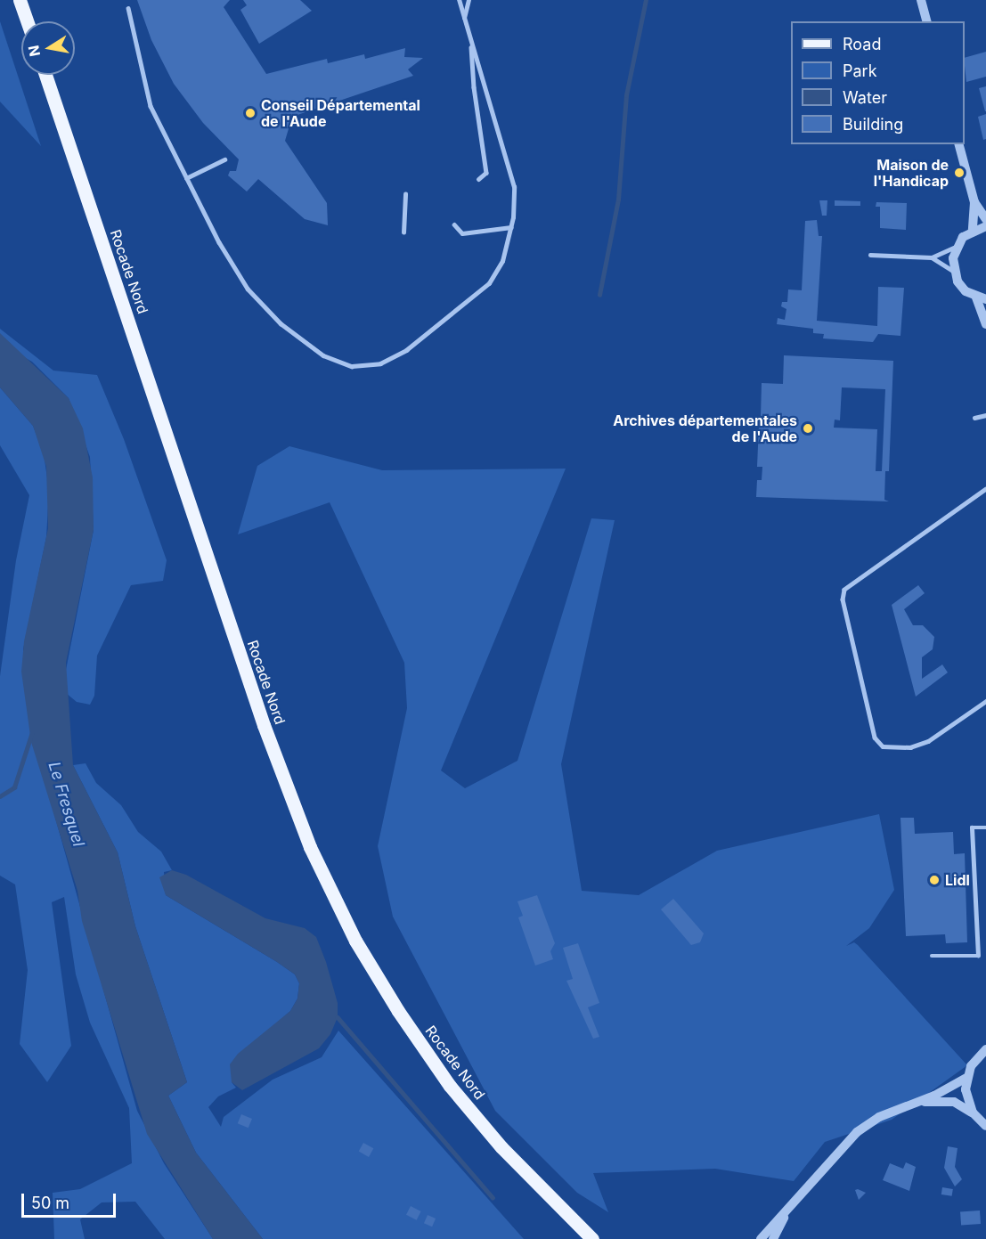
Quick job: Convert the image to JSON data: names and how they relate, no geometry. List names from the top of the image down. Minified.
{"streets":{"main road":["Rocade Nord"]},"water":["Le Fresquel"],"places":["Conseil Départemental de l'Aude","Maison de l'Handicap","Archives départementales de l'Aude","Lidl"],"legend":["Road","Park","Water","Building"],"scale_bar":"50 m","north":"left"}
